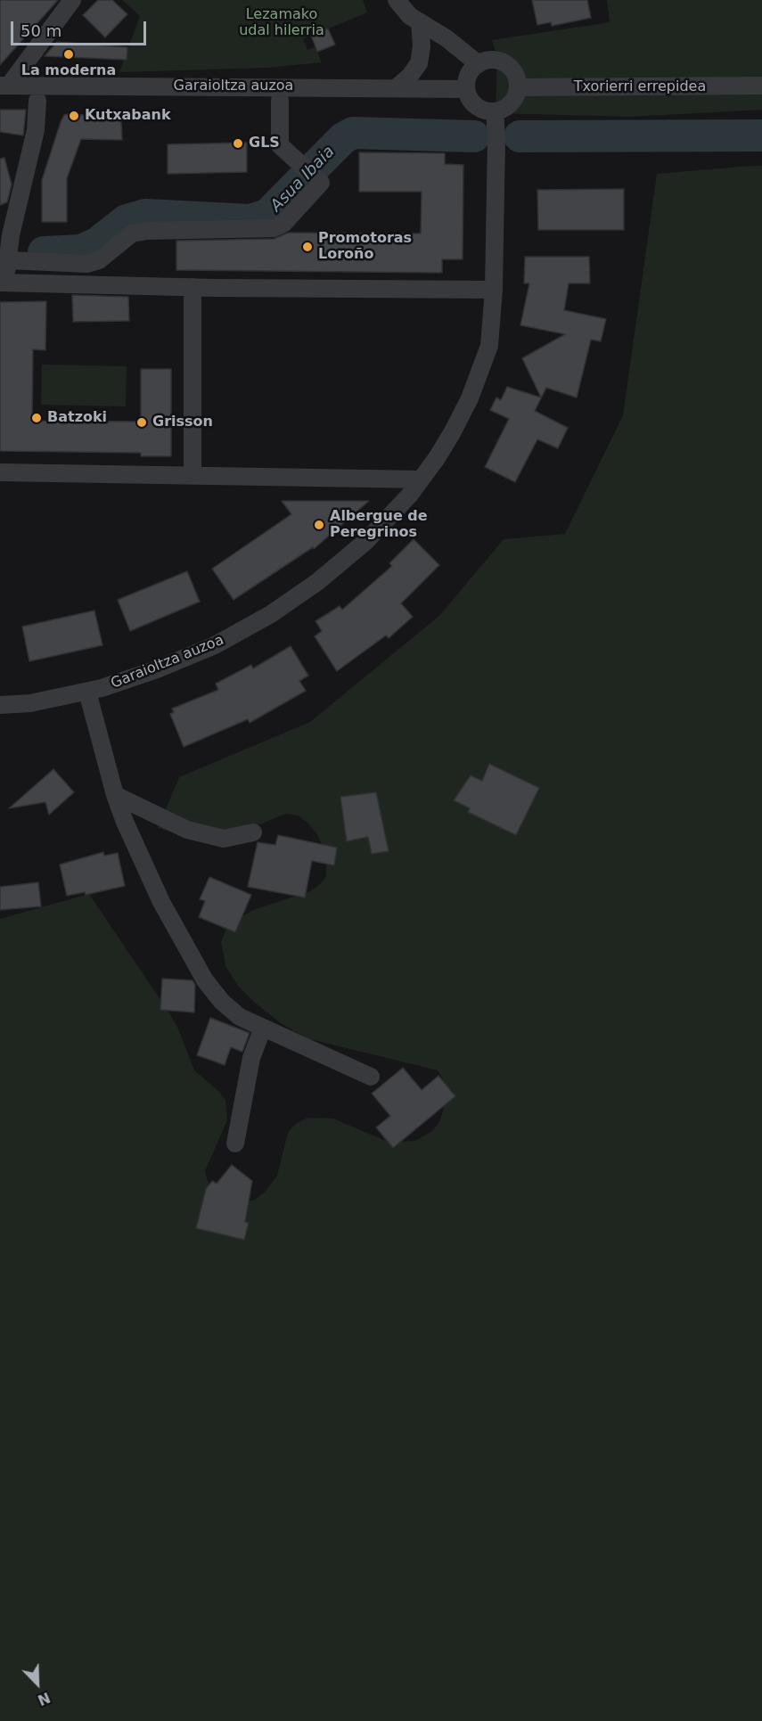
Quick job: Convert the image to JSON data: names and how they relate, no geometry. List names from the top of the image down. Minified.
{"streets":{"street":["Garaioltza auzoa","Txorierri errepidea"]},"crossings":[["Garaioltza auzoa","Txorierri errepidea"]],"water":["Asua Ibaia"],"parks":["Lezamako udal hilerria"],"places":["La moderna","Kutxabank","GLS","Promotoras Loroño","Batzoki","Grisson","Albergue de Peregrinos"],"scale_bar":"50 m","north":"bottom right"}
